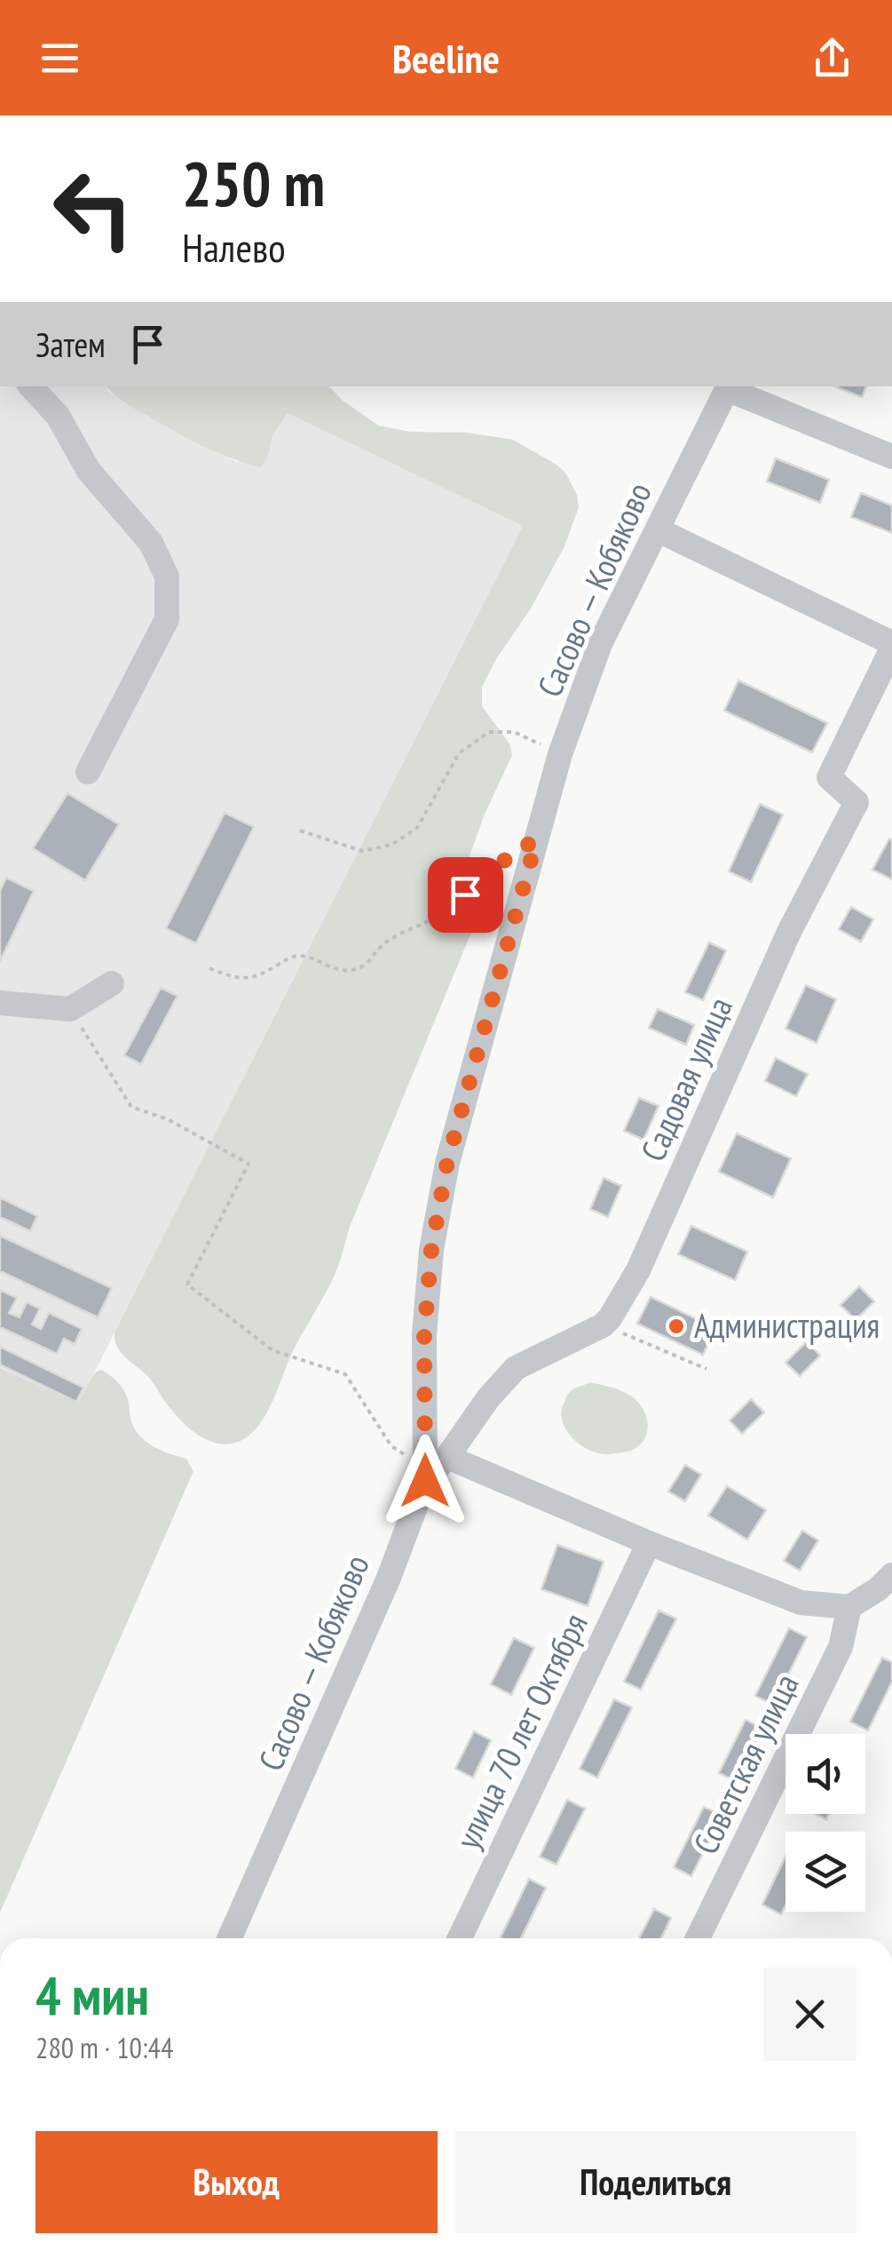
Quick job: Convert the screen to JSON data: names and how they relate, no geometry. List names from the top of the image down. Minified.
{"streets":{"street":["Сасово — Кобяково","Садовая улица","улица 70 лет Октября","Советская улица"]},"places":["Администрация"],"page":{"header":"Beeline","turn":["250 m","Налево"],"then":"Затем","heading":["4 мин","280 m · 10:44"],"buttons":["Выход","Поделиться"]}}
